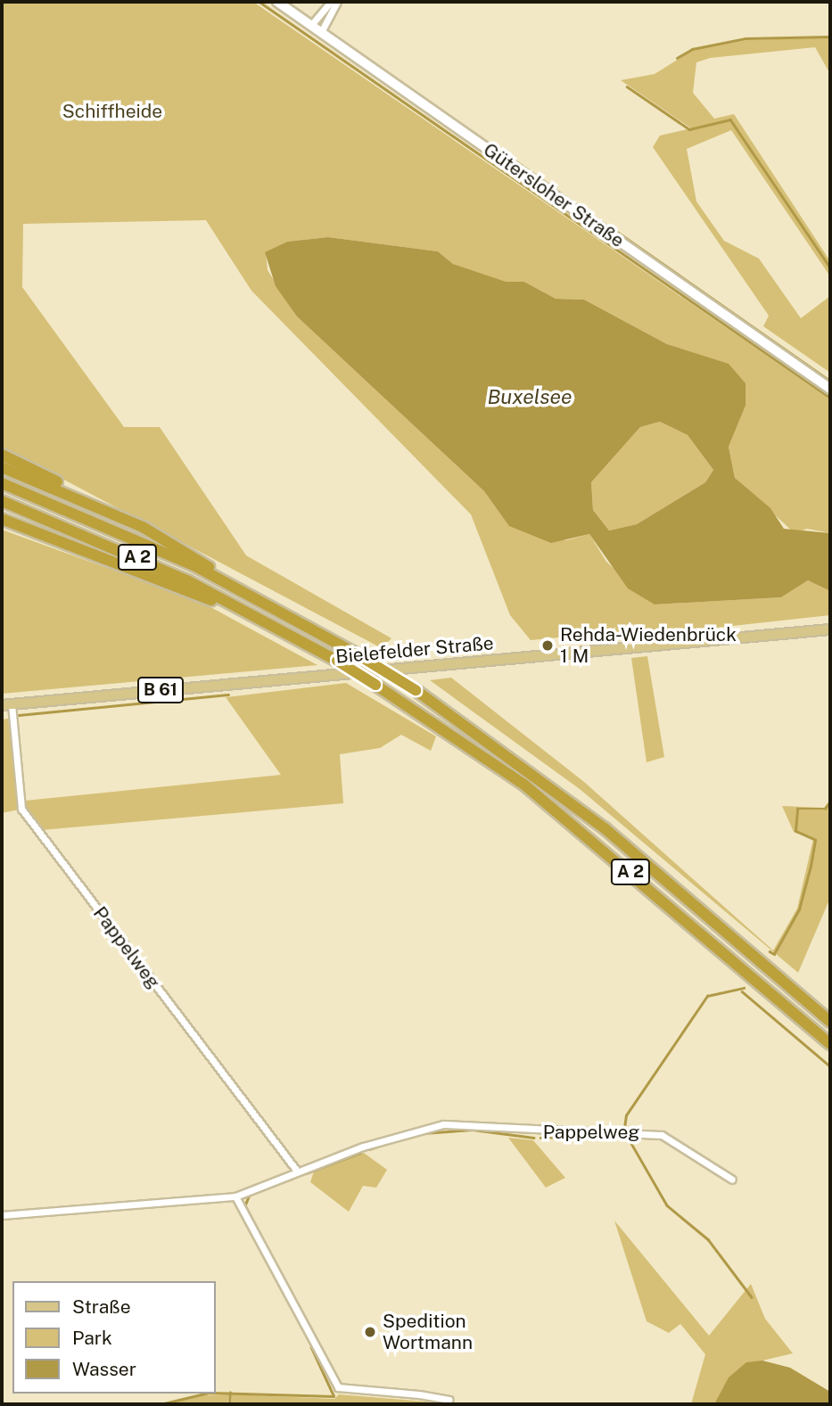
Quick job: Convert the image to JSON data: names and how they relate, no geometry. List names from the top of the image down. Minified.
{"streets":{"highway":["A 2"],"main road":["Gütersloher Straße","Bielefelder Straße","B 61"],"street":["Pappelweg"]},"crossings":[["Bielefelder Straße","Pappelweg"]],"water":["Buxelsee"],"parks":["Schiffheide"],"places":["Rehda-Wiedenbrück 1 M","Spedition Wortmann"],"legend":["Straße","Park","Wasser"]}
